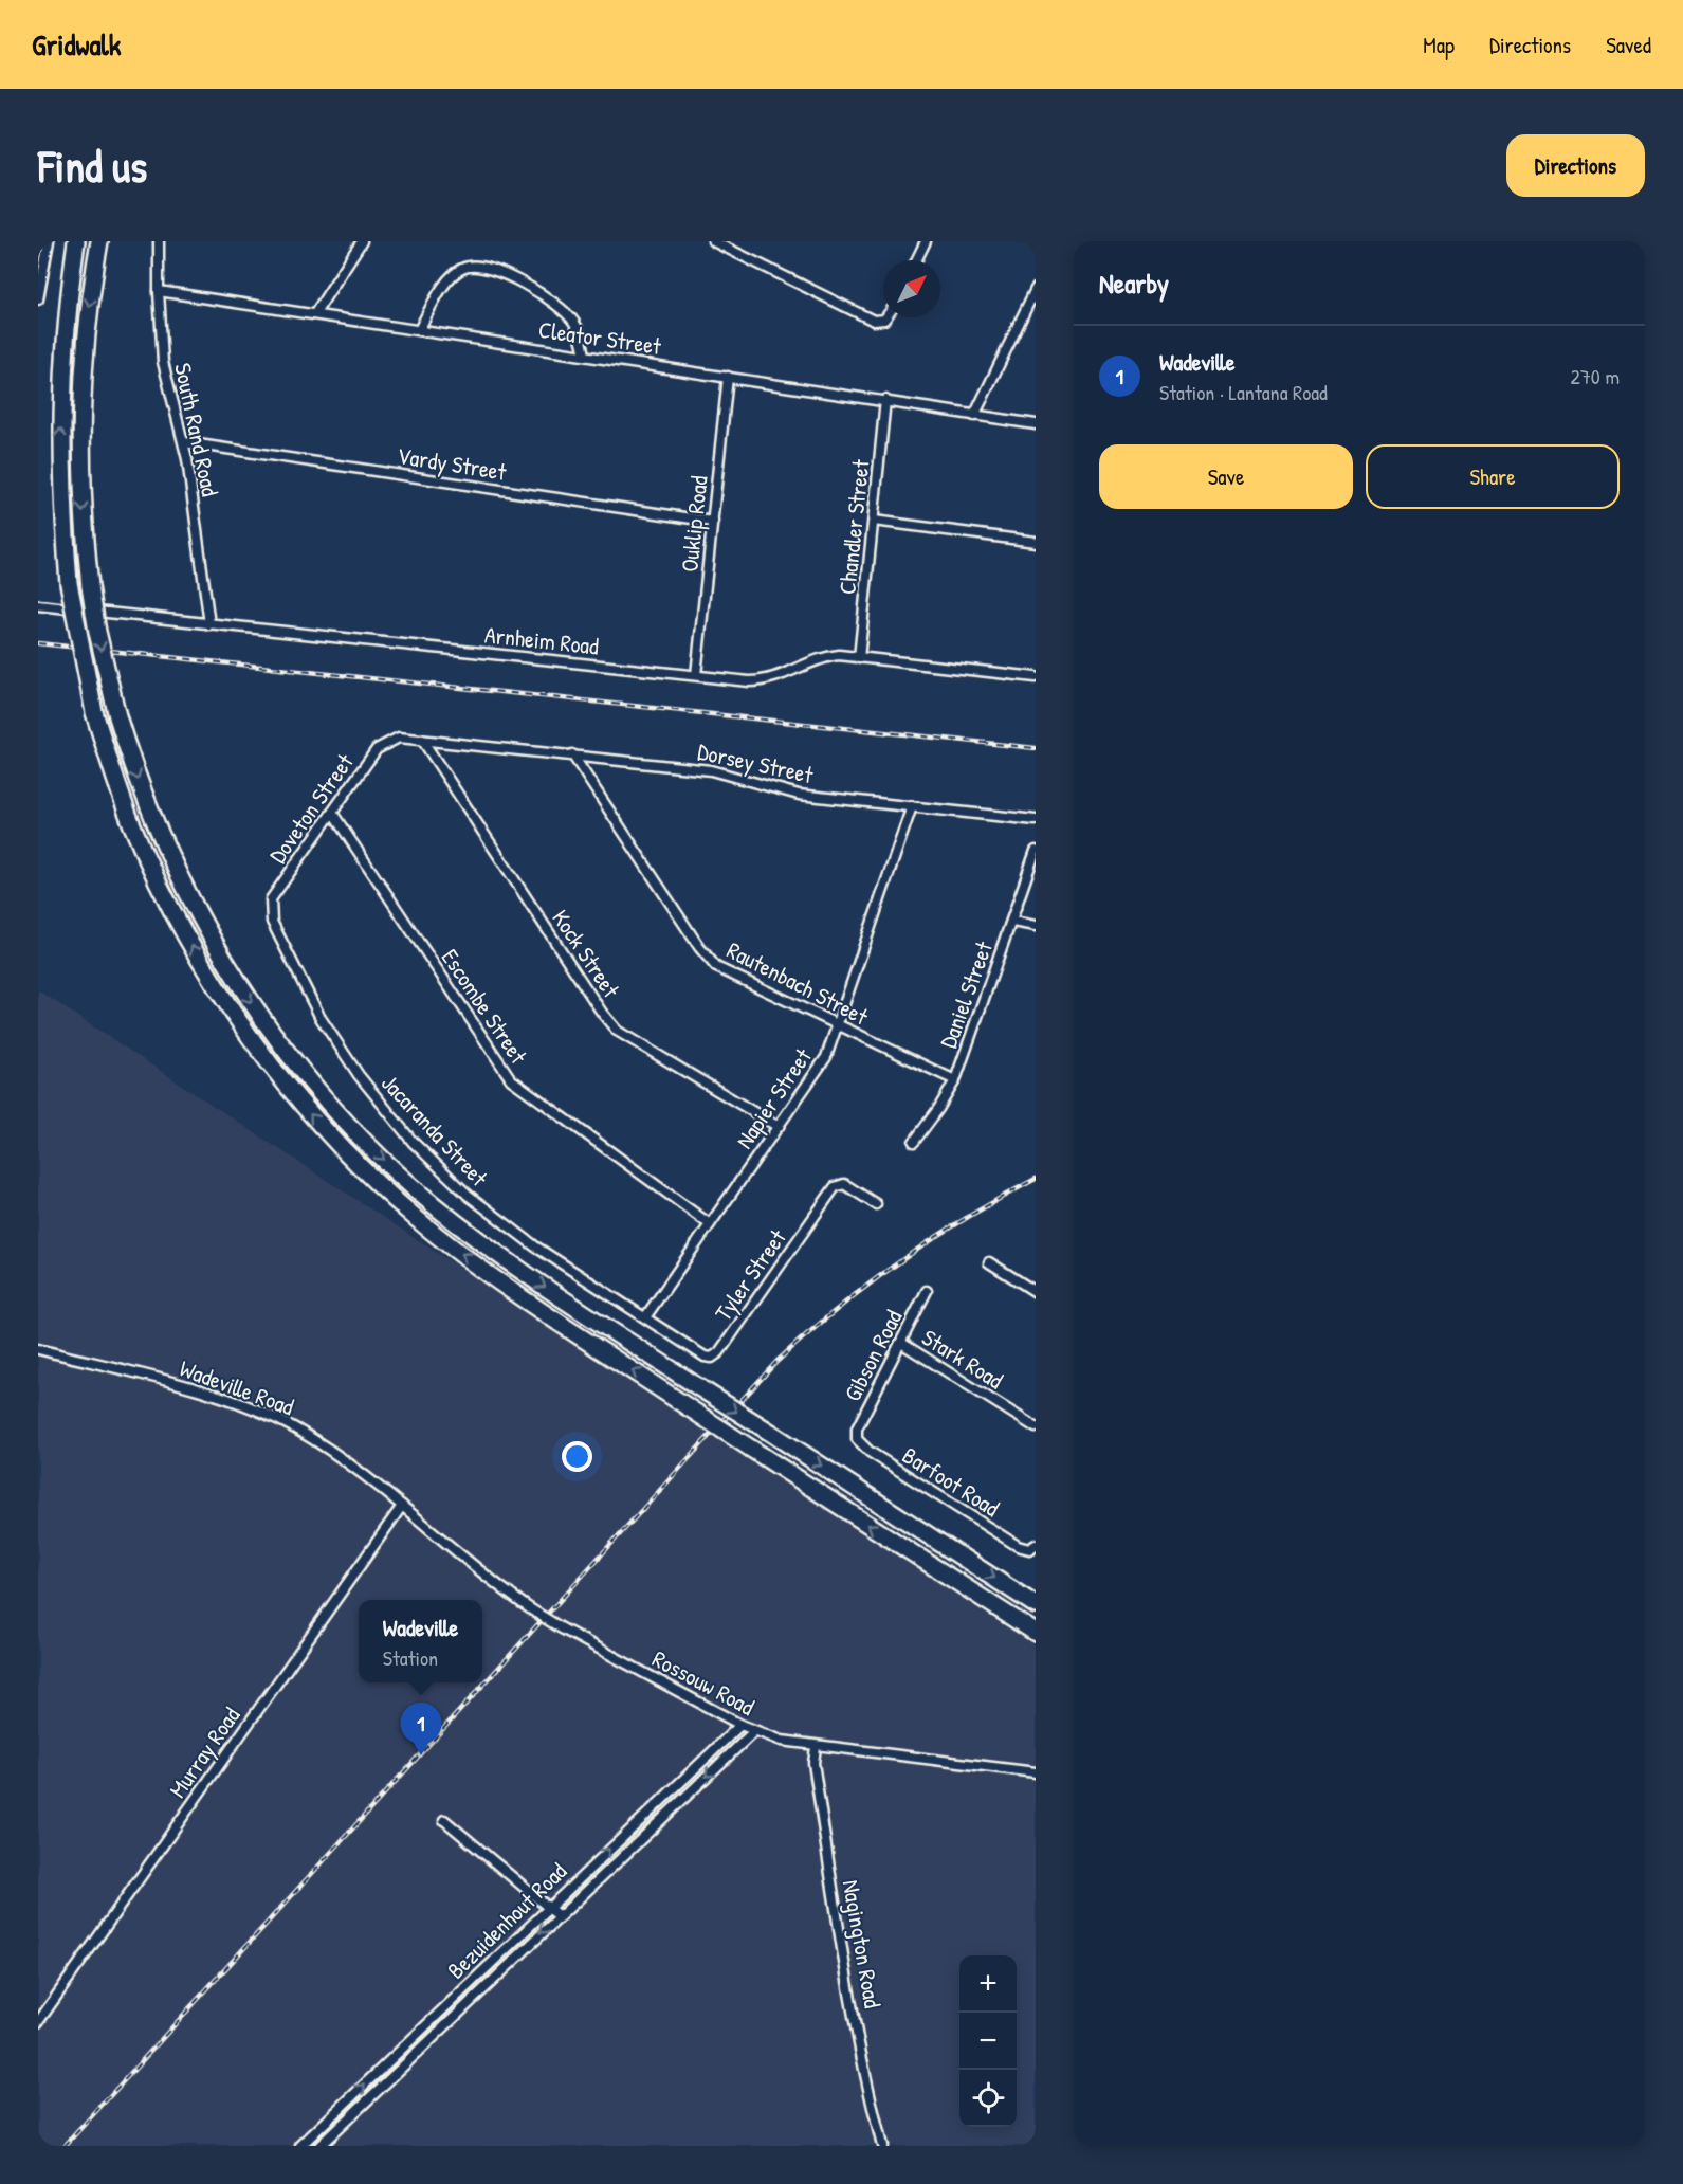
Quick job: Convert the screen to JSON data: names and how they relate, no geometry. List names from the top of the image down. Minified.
{"streets":{"street":["Cleator Street","South Rand Road","Vardy Street","Ouklip Road","Chandler Street","Arnheim Road","Dorsey Street","Doveton Street","Kock Street","Rautenbach Street","Daniel Street","Escombe Street","Napier Street","Jacaranda Street","Tyler Street","Gibson Road","Stark Road","Wadeville Road","Barfoot Road","Rossouw Road","Murray Road","Bezuidenhout Road","Nagington Road"]},"crossings":[["Cleator Street","South Rand Road"],["Cleator Street","Ouklip Road"],["Cleator Street","Chandler Street"],["South Rand Road","Vardy Street"],["South Rand Road","Arnheim Road"],["Vardy Street","Ouklip Road"],["Ouklip Road","Arnheim Road"],["Chandler Street","Arnheim Road"],["Dorsey Street","Doveton Street"],["Dorsey Street","Kock Street"],["Dorsey Street","Rautenbach Street"],["Dorsey Street","Napier Street"],["Doveton Street","Escombe Street"],["Doveton Street","Jacaranda Street"],["Kock Street","Napier Street"],["Rautenbach Street","Daniel Street"],["Rautenbach Street","Napier Street"],["Escombe Street","Napier Street"],["Napier Street","Jacaranda Street"],["Napier Street","Tyler Street"],["Jacaranda Street","Tyler Street"],["Gibson Road","Stark Road"],["Gibson Road","Barfoot Road"],["Wadeville Road","Rossouw Road"],["Wadeville Road","Murray Road"],["Rossouw Road","Murray Road"],["Rossouw Road","Bezuidenhout Road"],["Rossouw Road","Nagington Road"]],"north":"top right","page":{"header":"Gridwalk","nav":["Map","Directions","Saved"],"buttons":["Directions",["Save","Share"]],"title":"Find us","heading":"Nearby","list":[{"mark":"1","name":"Wadeville","note":"Station · Lantana Road","value":"270 m"}],"popup":["Wadeville","Station"],"pins":"1","map_buttons":["+","−"]}}
